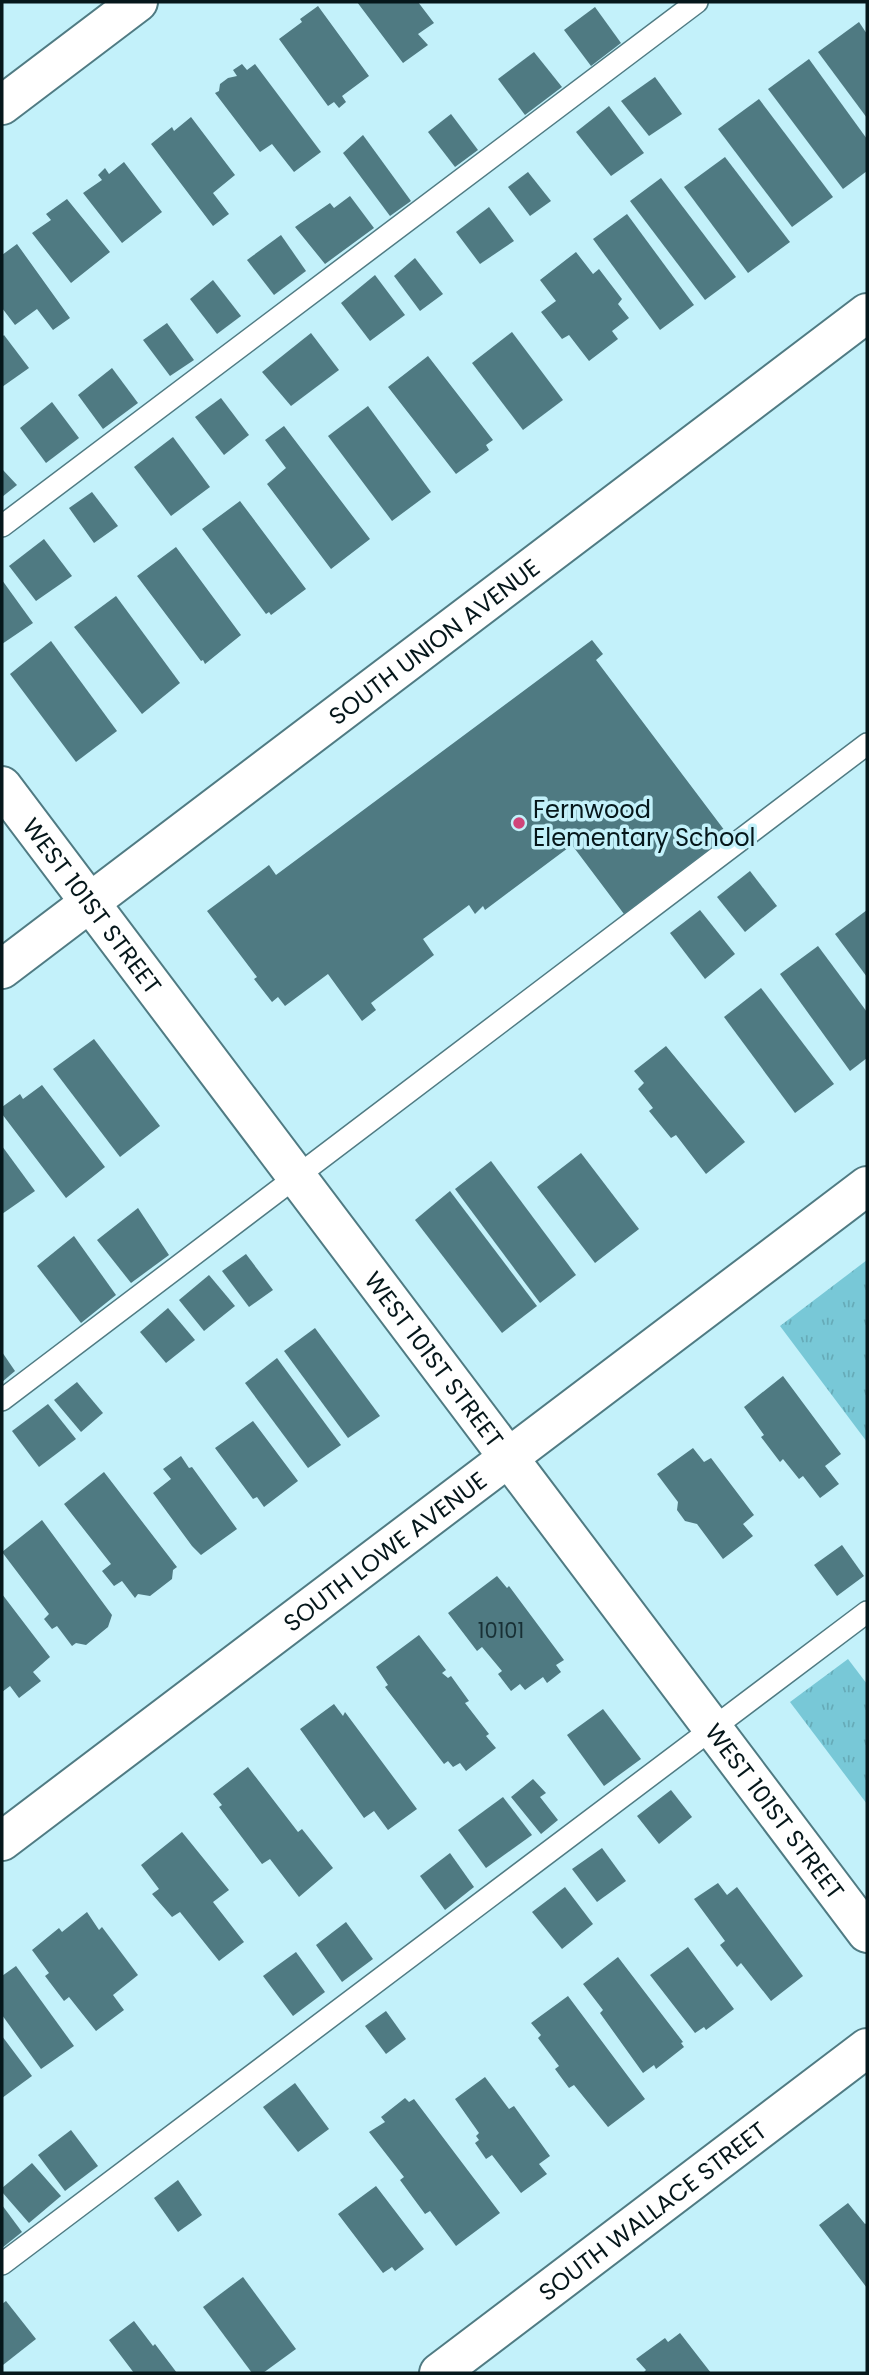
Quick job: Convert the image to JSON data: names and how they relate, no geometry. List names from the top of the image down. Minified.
{"streets":{"street":["SOUTH UNION AVENUE","WEST 101ST STREET","SOUTH LOWE AVENUE","SOUTH WALLACE STREET"]},"crossings":[["SOUTH UNION AVENUE","WEST 101ST STREET"],["WEST 101ST STREET","SOUTH LOWE AVENUE"]],"places":["Fernwood Elementary School"],"house_numbers":["10101"]}
